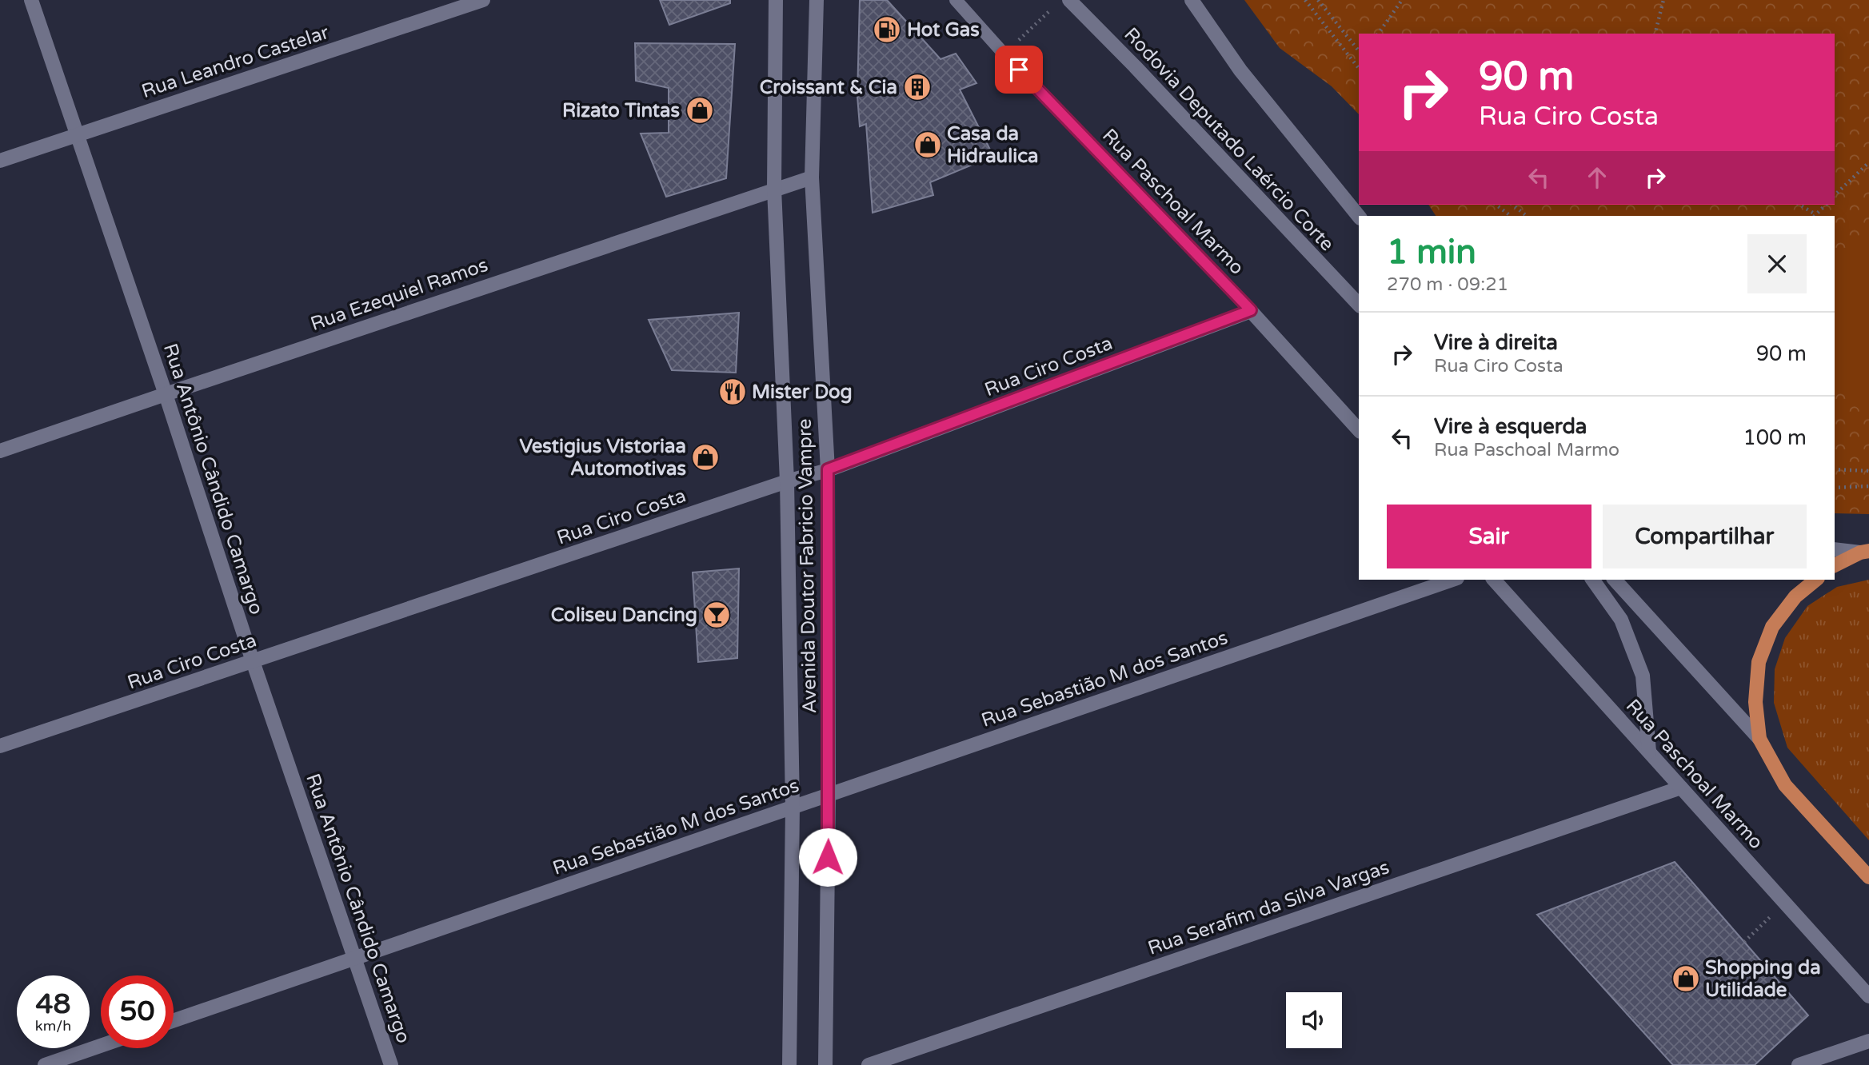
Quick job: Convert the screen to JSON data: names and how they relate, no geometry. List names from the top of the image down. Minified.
{"streets":{"street":["Rua Leandro Castelar","Rodovia Deputado Laércio Corte","Rua Paschoal Marmo","Rua Ezequiel Ramos","Rua Ciro Costa","Rua Antônio Cândido Camargo","Avenida Doutor Fabricio Vampre","Rua Sebastião M dos Santos","Rua Serafim da Silva Vargas"]},"crossings":[["Rua Leandro Castelar","Rua Antônio Cândido Camargo"],["Rua Paschoal Marmo","Rua Ciro Costa"],["Rua Paschoal Marmo","Rua Serafim da Silva Vargas"],["Rua Ezequiel Ramos","Rua Antônio Cândido Camargo"],["Rua Ezequiel Ramos","Avenida Doutor Fabricio Vampre"],["Rua Ciro Costa","Rua Antônio Cândido Camargo"],["Rua Ciro Costa","Avenida Doutor Fabricio Vampre"],["Rua Antônio Cândido Camargo","Rua Sebastião M dos Santos"],["Avenida Doutor Fabricio Vampre","Rua Sebastião M dos Santos"]],"places":{"fuel station":["Hot Gas"],"building":["Croissant & Cia"],"shop":["Rizato Tintas","Casa da Hidraulica","Vestigius Vistoriaa Automotivas","Shopping da Utilidade"],"restaurant":["Mister Dog"],"bar":["Coliseu Dancing"]},"page":{"turn":["90 m","Rua Ciro Costa"],"heading":["1 min","270 m · 09:21"],"list":[{"name":"Vire à direita","note":"Rua Ciro Costa","value":"90 m"},{"name":"Vire à esquerda","note":"Rua Paschoal Marmo","value":"100 m"}],"buttons":["Sair","Compartilhar"],"speed":"48 km/h","limit":"50"}}
